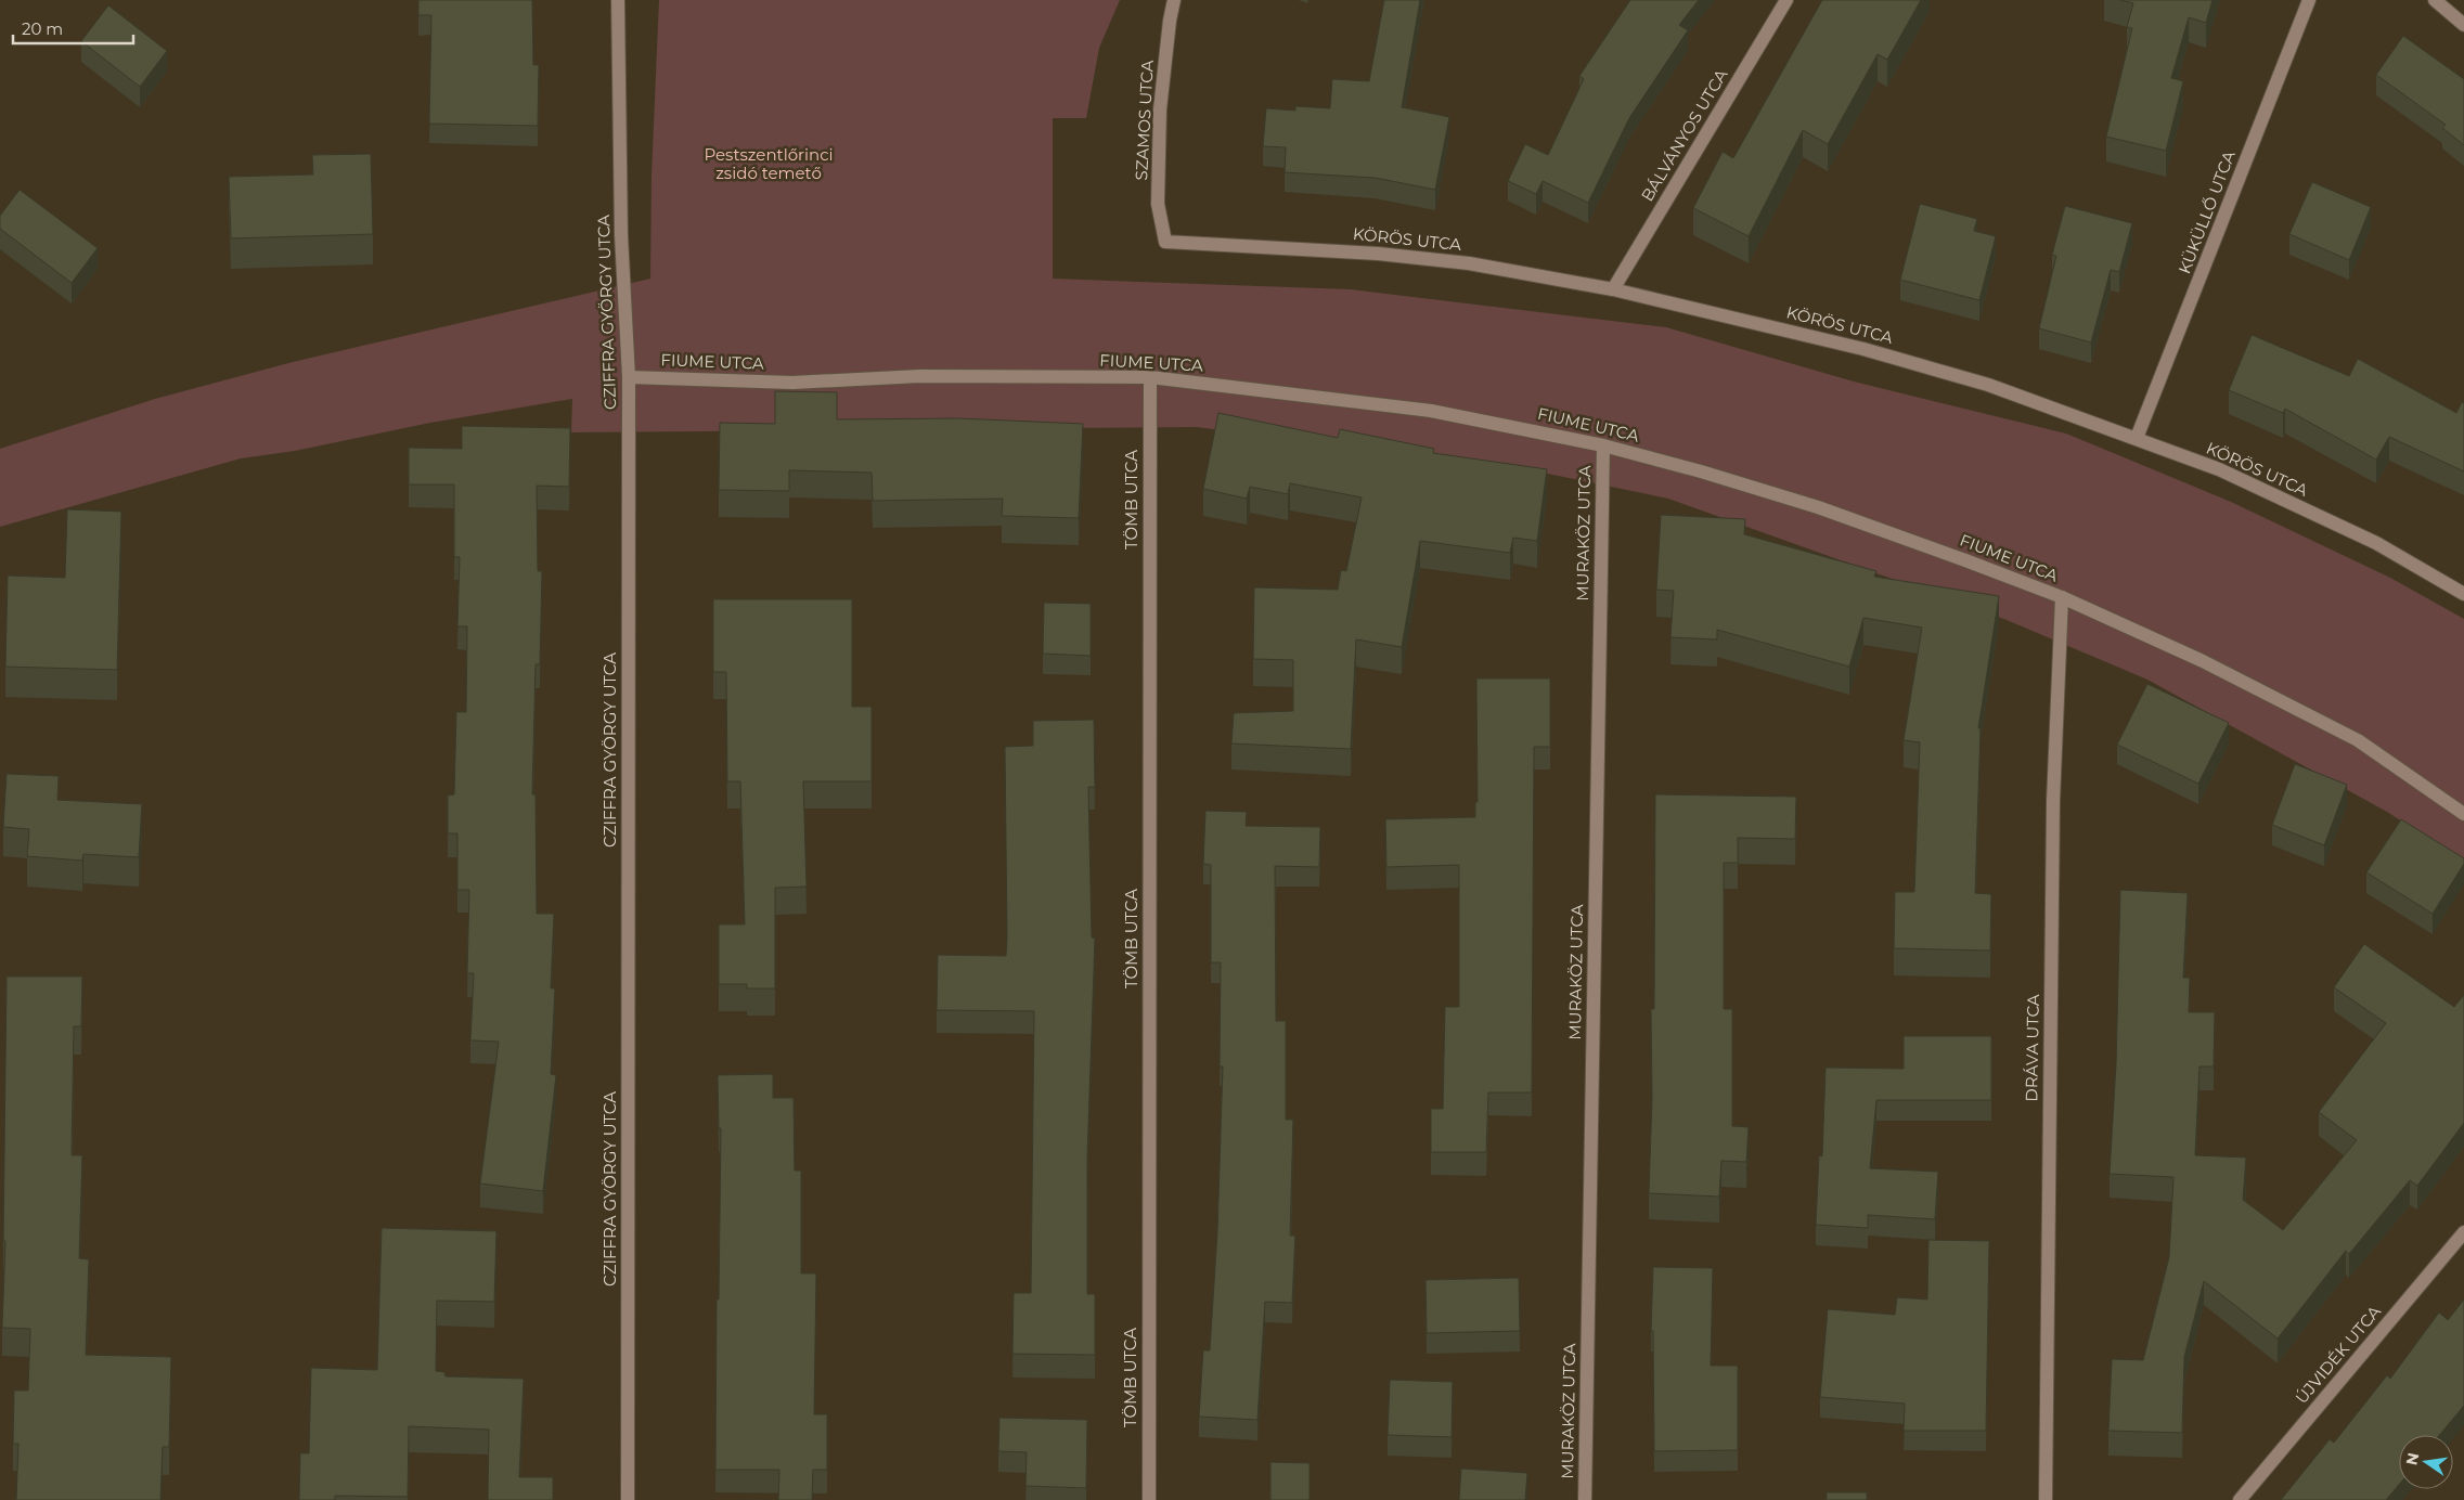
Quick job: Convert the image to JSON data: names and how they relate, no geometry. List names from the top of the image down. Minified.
{"streets":{"street":["SZAMOS UTCA","BÁLVÁNYOS UTCA","KÜKÜLLŐ UTCA","KÖRÖS UTCA","CZIFFRA GYÖRGY UTCA","FIUME UTCA","TÖMB UTCA","MURAKÖZ UTCA","DRÁVA UTCA","ÚJVIDÉK UTCA"]},"crossings":[["SZAMOS UTCA","KÖRÖS UTCA"],["BÁLVÁNYOS UTCA","KÖRÖS UTCA"],["KÜKÜLLŐ UTCA","KÖRÖS UTCA"],["CZIFFRA GYÖRGY UTCA","FIUME UTCA"],["FIUME UTCA","TÖMB UTCA"],["FIUME UTCA","MURAKÖZ UTCA"],["FIUME UTCA","DRÁVA UTCA"]],"parks":["Pestszentlőrinci zsidó temető"],"scale_bar":"20 m","north":"left"}
